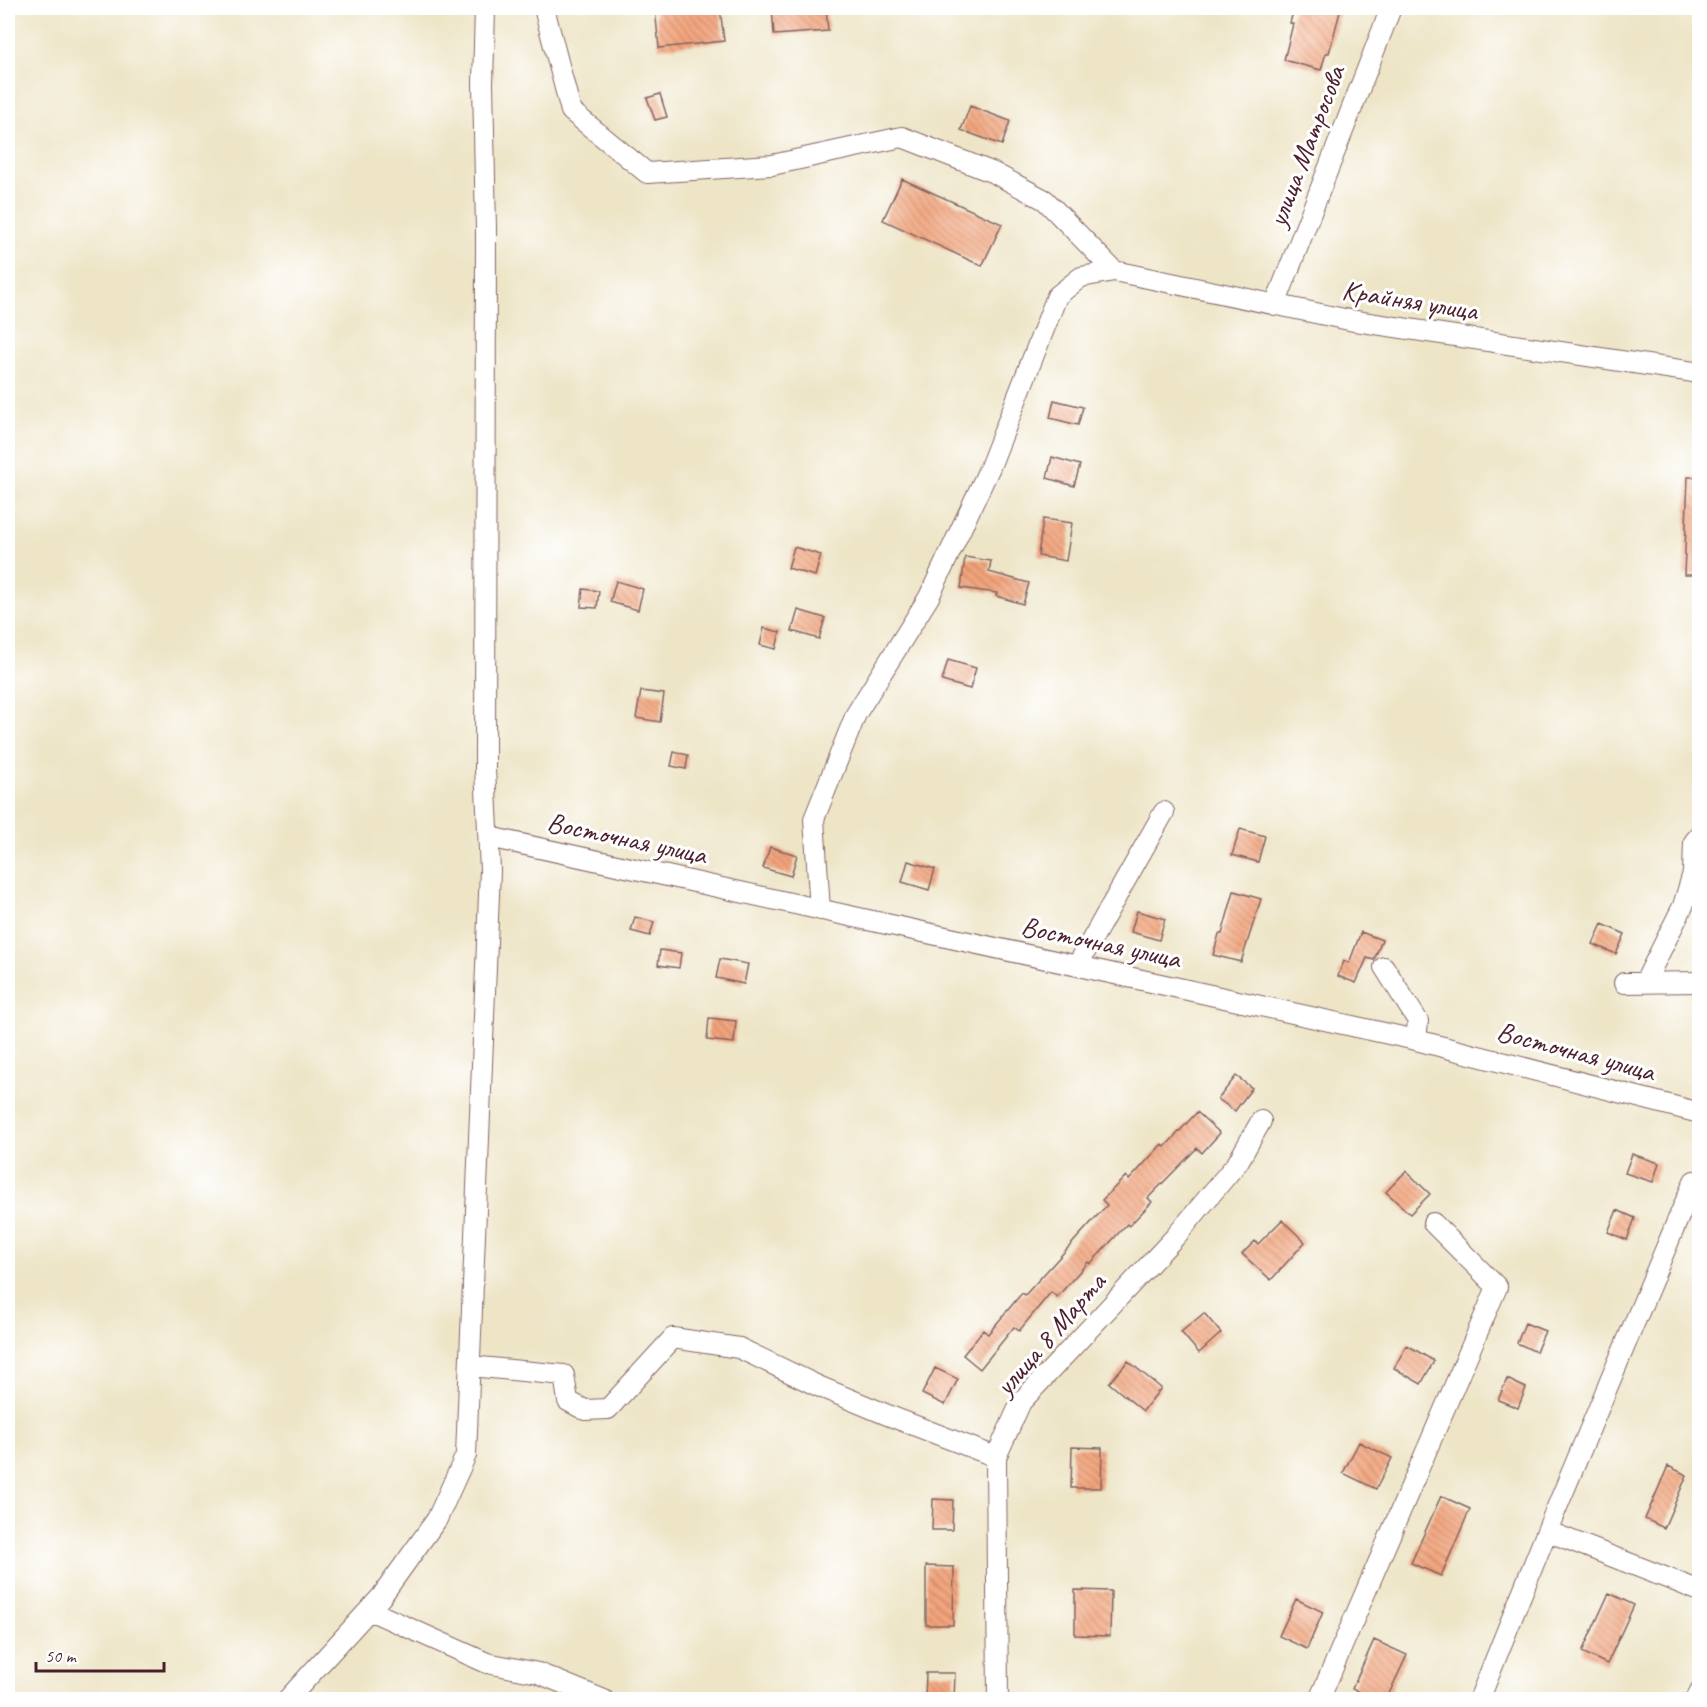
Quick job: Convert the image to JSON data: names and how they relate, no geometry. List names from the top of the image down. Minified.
{"streets":{"street":["улица Матросова","Крайняя улица","Восточная улица","улица 8 Марта"]},"crossings":[["улица Матросова","Крайняя улица"]],"scale_bar":"50 m"}
